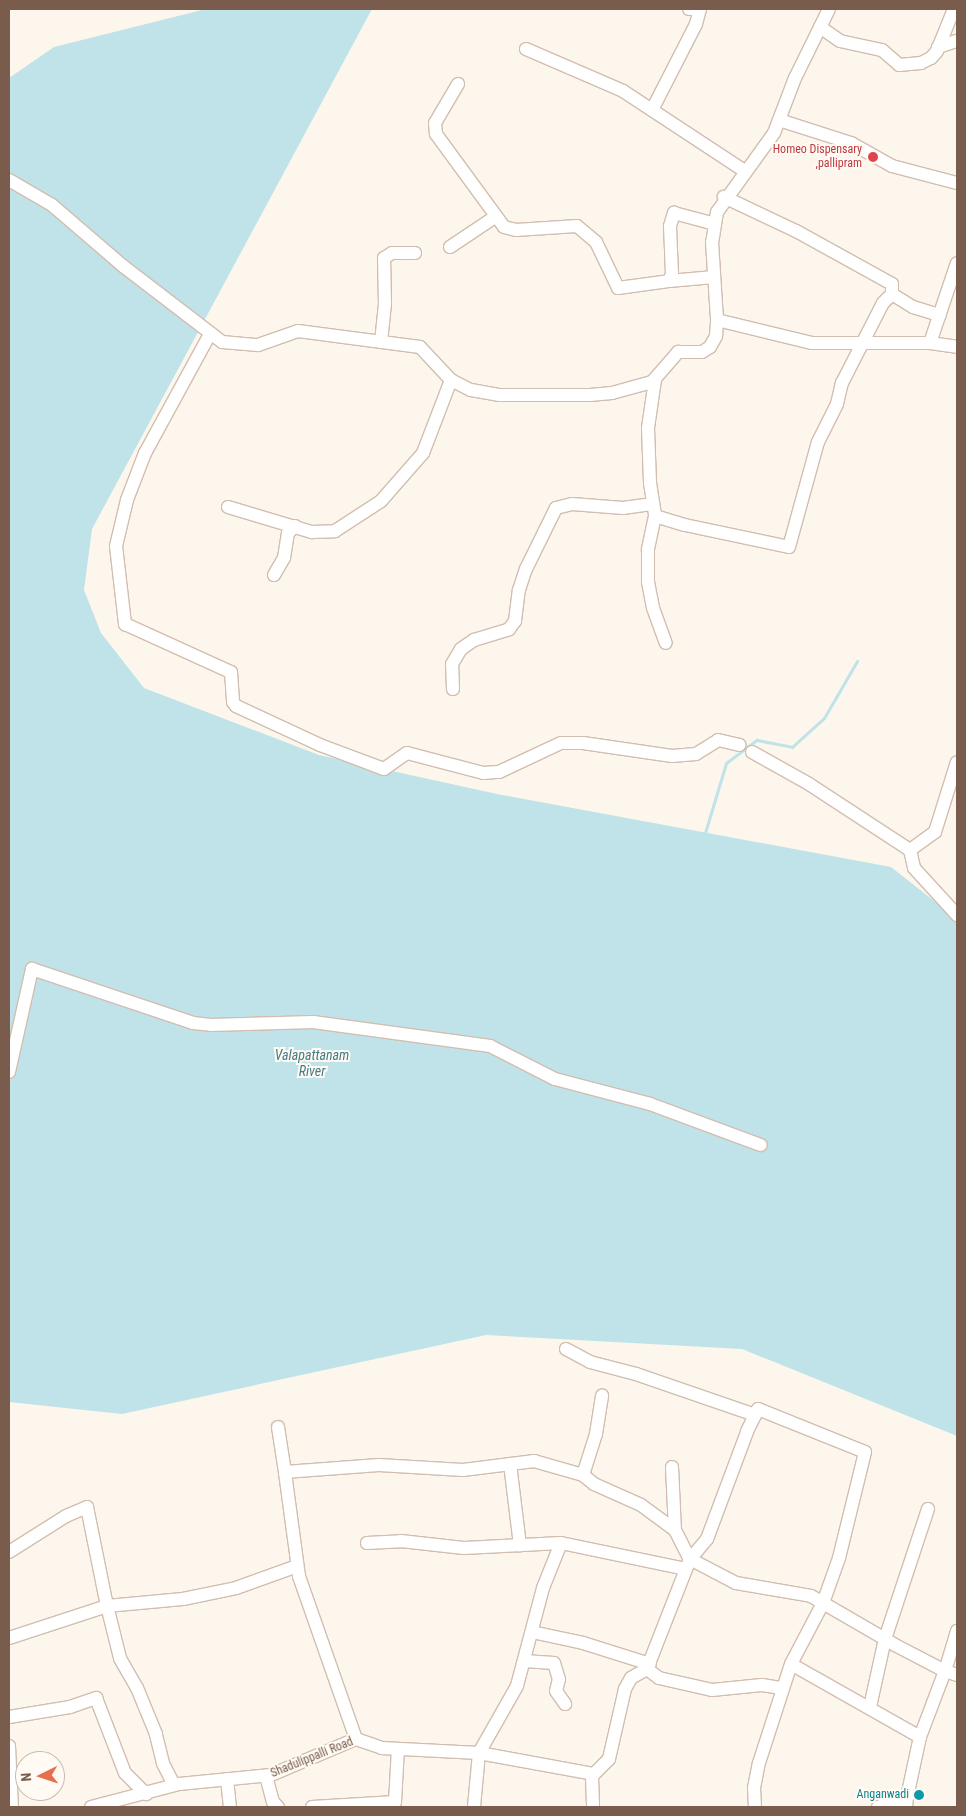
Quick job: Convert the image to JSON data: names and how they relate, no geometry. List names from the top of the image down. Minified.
{"streets":{"street":["Shadulippalli Road"]},"water":["Valapattanam River"],"places":["Homeo Dispensary ,pallipram","Anganwadi"],"north":"left"}
